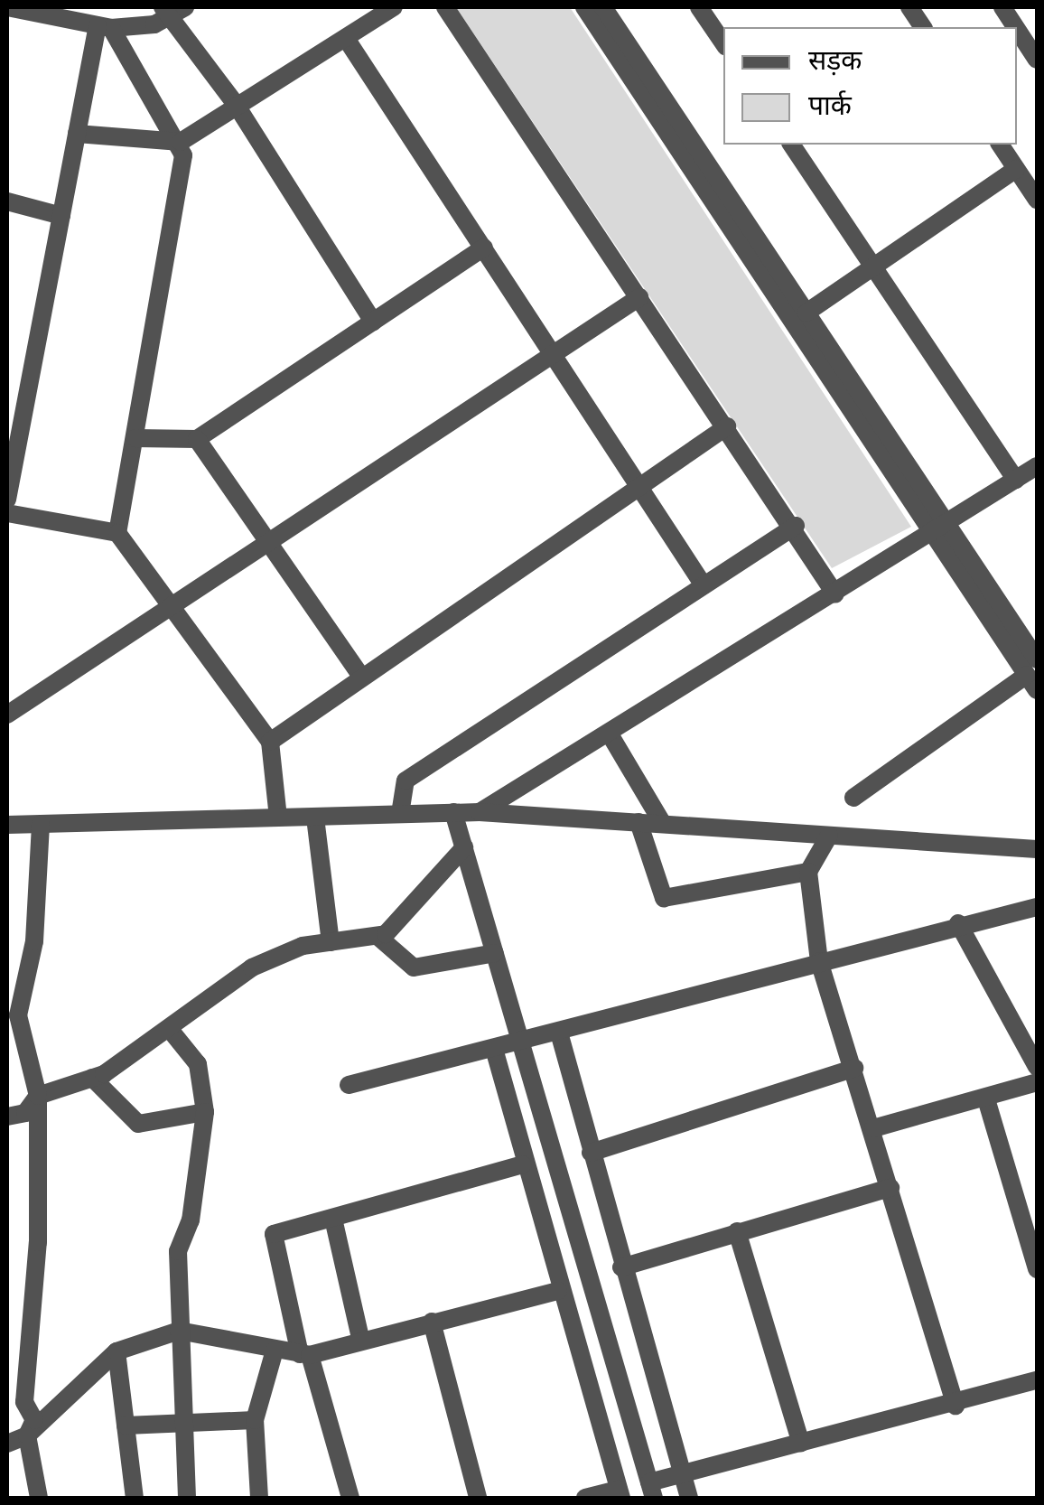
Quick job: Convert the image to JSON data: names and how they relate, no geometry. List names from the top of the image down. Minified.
{"legend":["सड़क","पार्क"]}
